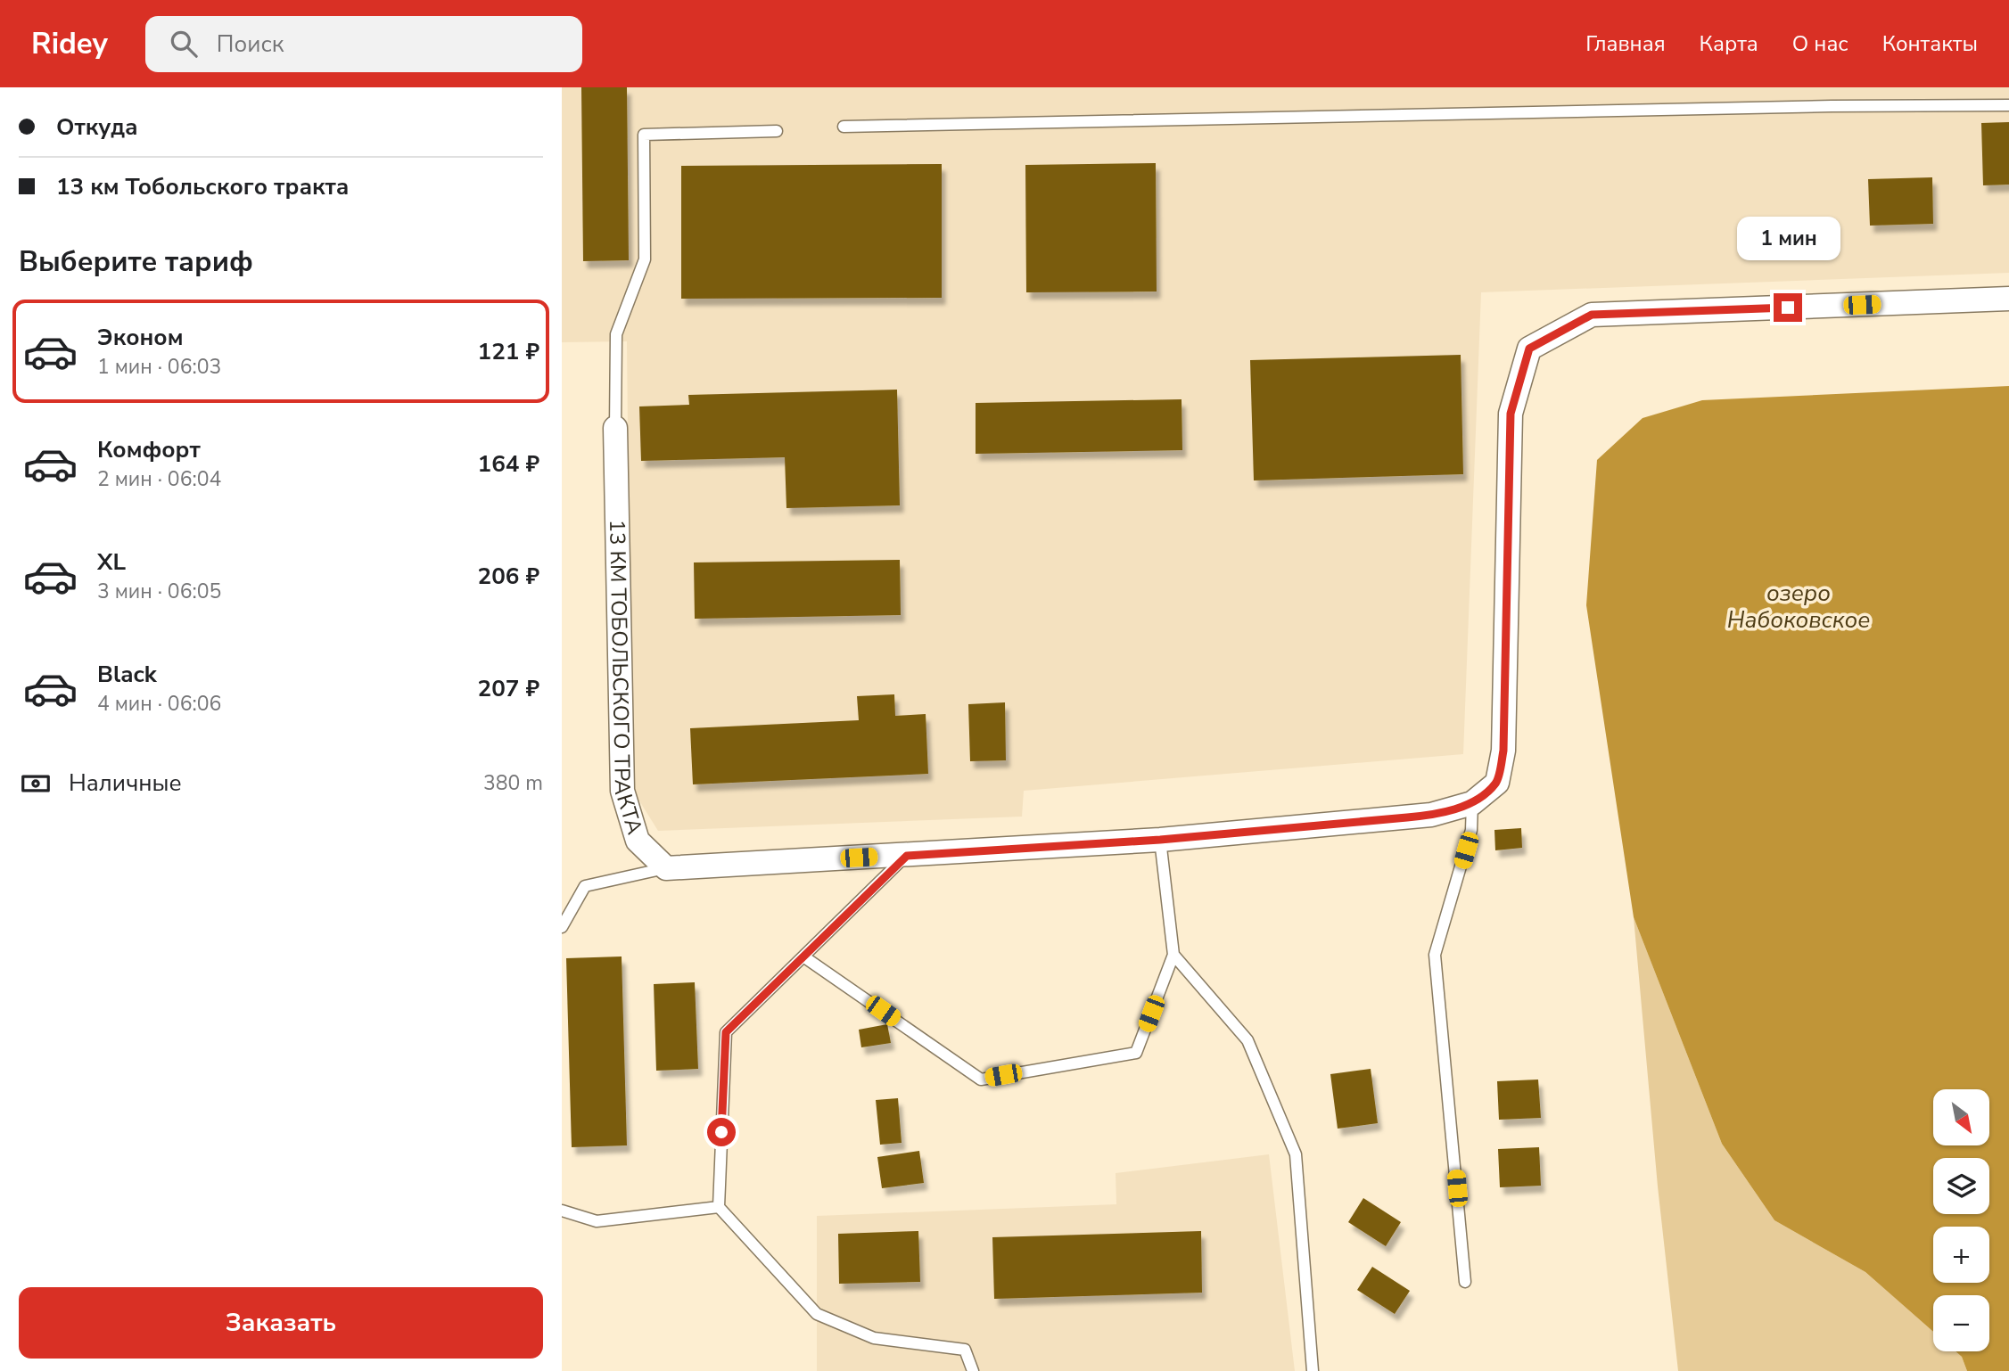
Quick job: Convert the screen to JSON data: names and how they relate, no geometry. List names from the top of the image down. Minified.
{"streets":{"street":["13 КМ ТОБОЛЬСКОГО ТРАКТА"]},"water":["озеро Набоковское"],"north":"bottom right","page":{"header":"Ridey","search":"Поиск","nav":["Главная","Карта","О нас","Контакты"],"banner":["Откуда","13 км Тобольского тракта"],"bubble":"1 мин","heading":"Выберите тариф","list":[{"name":"Эконом","note":"1 мин · 06:03","value":"121 ₽"},{"name":"Комфорт","note":"2 мин · 06:04","value":"164 ₽"},{"name":"XL","note":"3 мин · 06:05","value":"206 ₽"},{"name":"Black","note":"4 мин · 06:06","value":"207 ₽"}],"pay":["Наличные","380 m"],"map_buttons":["+","−"],"buttons":"Заказать"}}
